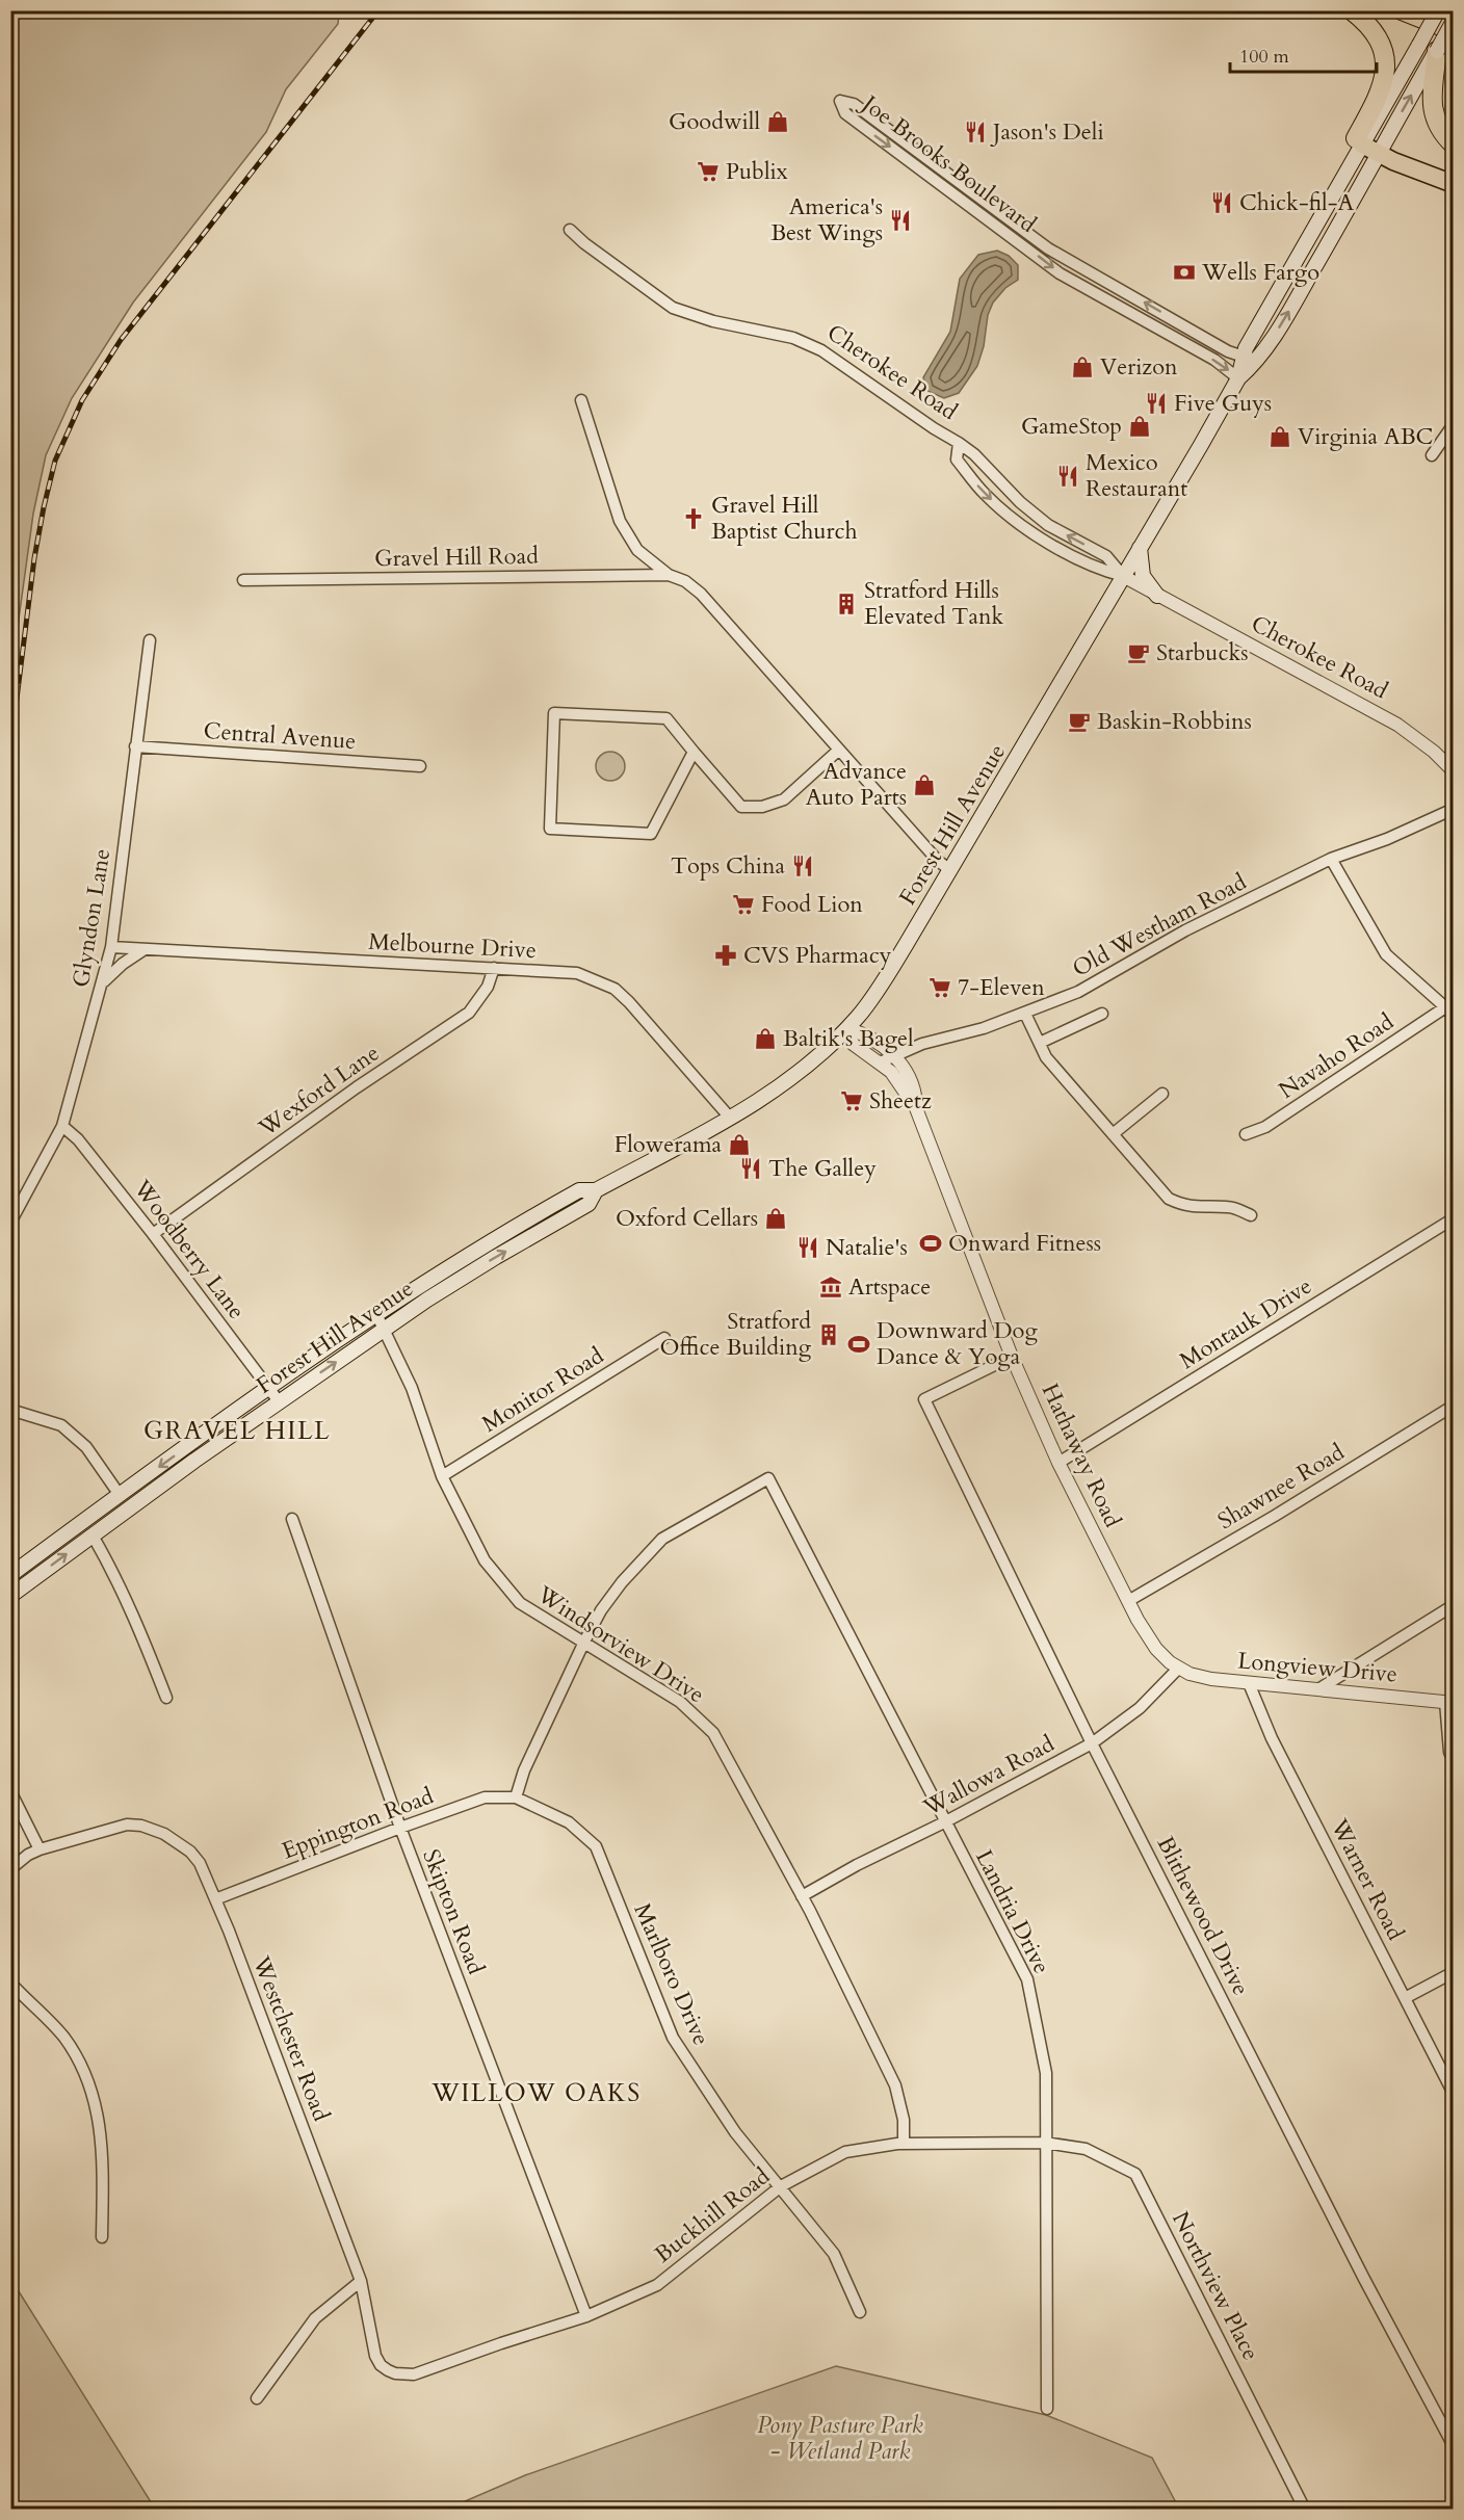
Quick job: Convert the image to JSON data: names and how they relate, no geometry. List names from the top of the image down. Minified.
{"streets":{"main road":["Forest Hill Avenue"],"street":["Joe Brooks Boulevard","Cherokee Road","Gravel Hill Road","Central Avenue","Glyndon Lane","Old Westham Road","Melbourne Drive","Navaho Road","Wexford Lane","Woodberry Lane","Montauk Drive","Monitor Road","Hathaway Road","Shawnee Road","Windsorview Drive","Longview Drive","Wallowa Road","Eppington Road","Warner Road","Skipton Road","Landria Drive","Blithewood Drive","Marlboro Drive","Westchester Road","Buckhill Road","Northview Place"]},"crossings":[["Joe Brooks Boulevard","Forest Hill Avenue"],["Cherokee Road","Forest Hill Avenue"],["Central Avenue","Glyndon Lane"],["Forest Hill Avenue","Melbourne Drive"],["Forest Hill Avenue","Woodberry Lane"],["Forest Hill Avenue","Hathaway Road"],["Forest Hill Avenue","Windsorview Drive"],["Glyndon Lane","Melbourne Drive"],["Glyndon Lane","Woodberry Lane"],["Old Westham Road","Hathaway Road"],["Melbourne Drive","Wexford Lane"],["Wexford Lane","Woodberry Lane"],["Montauk Drive","Hathaway Road"],["Monitor Road","Windsorview Drive"],["Hathaway Road","Shawnee Road"],["Hathaway Road","Longview Drive"],["Hathaway Road","Wallowa Road"],["Hathaway Road","Blithewood Drive"],["Windsorview Drive","Wallowa Road"],["Windsorview Drive","Landria Drive"],["Windsorview Drive","Buckhill Road"],["Longview Drive","Wallowa Road"],["Longview Drive","Warner Road"],["Wallowa Road","Landria Drive"],["Wallowa Road","Blithewood Drive"],["Eppington Road","Skipton Road"],["Eppington Road","Marlboro Drive"],["Eppington Road","Westchester Road"],["Skipton Road","Buckhill Road"],["Landria Drive","Buckhill Road"],["Landria Drive","Northview Place"],["Marlboro Drive","Buckhill Road"],["Westchester Road","Buckhill Road"],["Buckhill Road","Northview Place"]],"districts":["GRAVEL HILL","WILLOW OAKS"],"parks":["Pony Pasture Park - Wetland Park"],"places":{"shop":["Goodwill","Verizon","GameStop","Virginia ABC","Advance Auto Parts","Baltik's Bagel","Flowerama","Oxford Cellars"],"restaurant":["Jason's Deli","Chick-fil-A","America's Best Wings","Five Guys","Mexico Restaurant","Tops China","The Galley","Natalie's"],"supermarket":["Publix","Food Lion","7-Eleven","Sheetz"],"bank":["Wells Fargo"],"church":["Gravel Hill Baptist Church"],"building":["Stratford Hills Elevated Tank","Stratford Office Building"],"cafe":["Starbucks","Baskin-Robbins"],"pharmacy":["CVS Pharmacy"],"sports":["Onward Fitness","Downward Dog Dance & Yoga"],"museum":["Artspace"]},"scale_bar":"100 m"}
